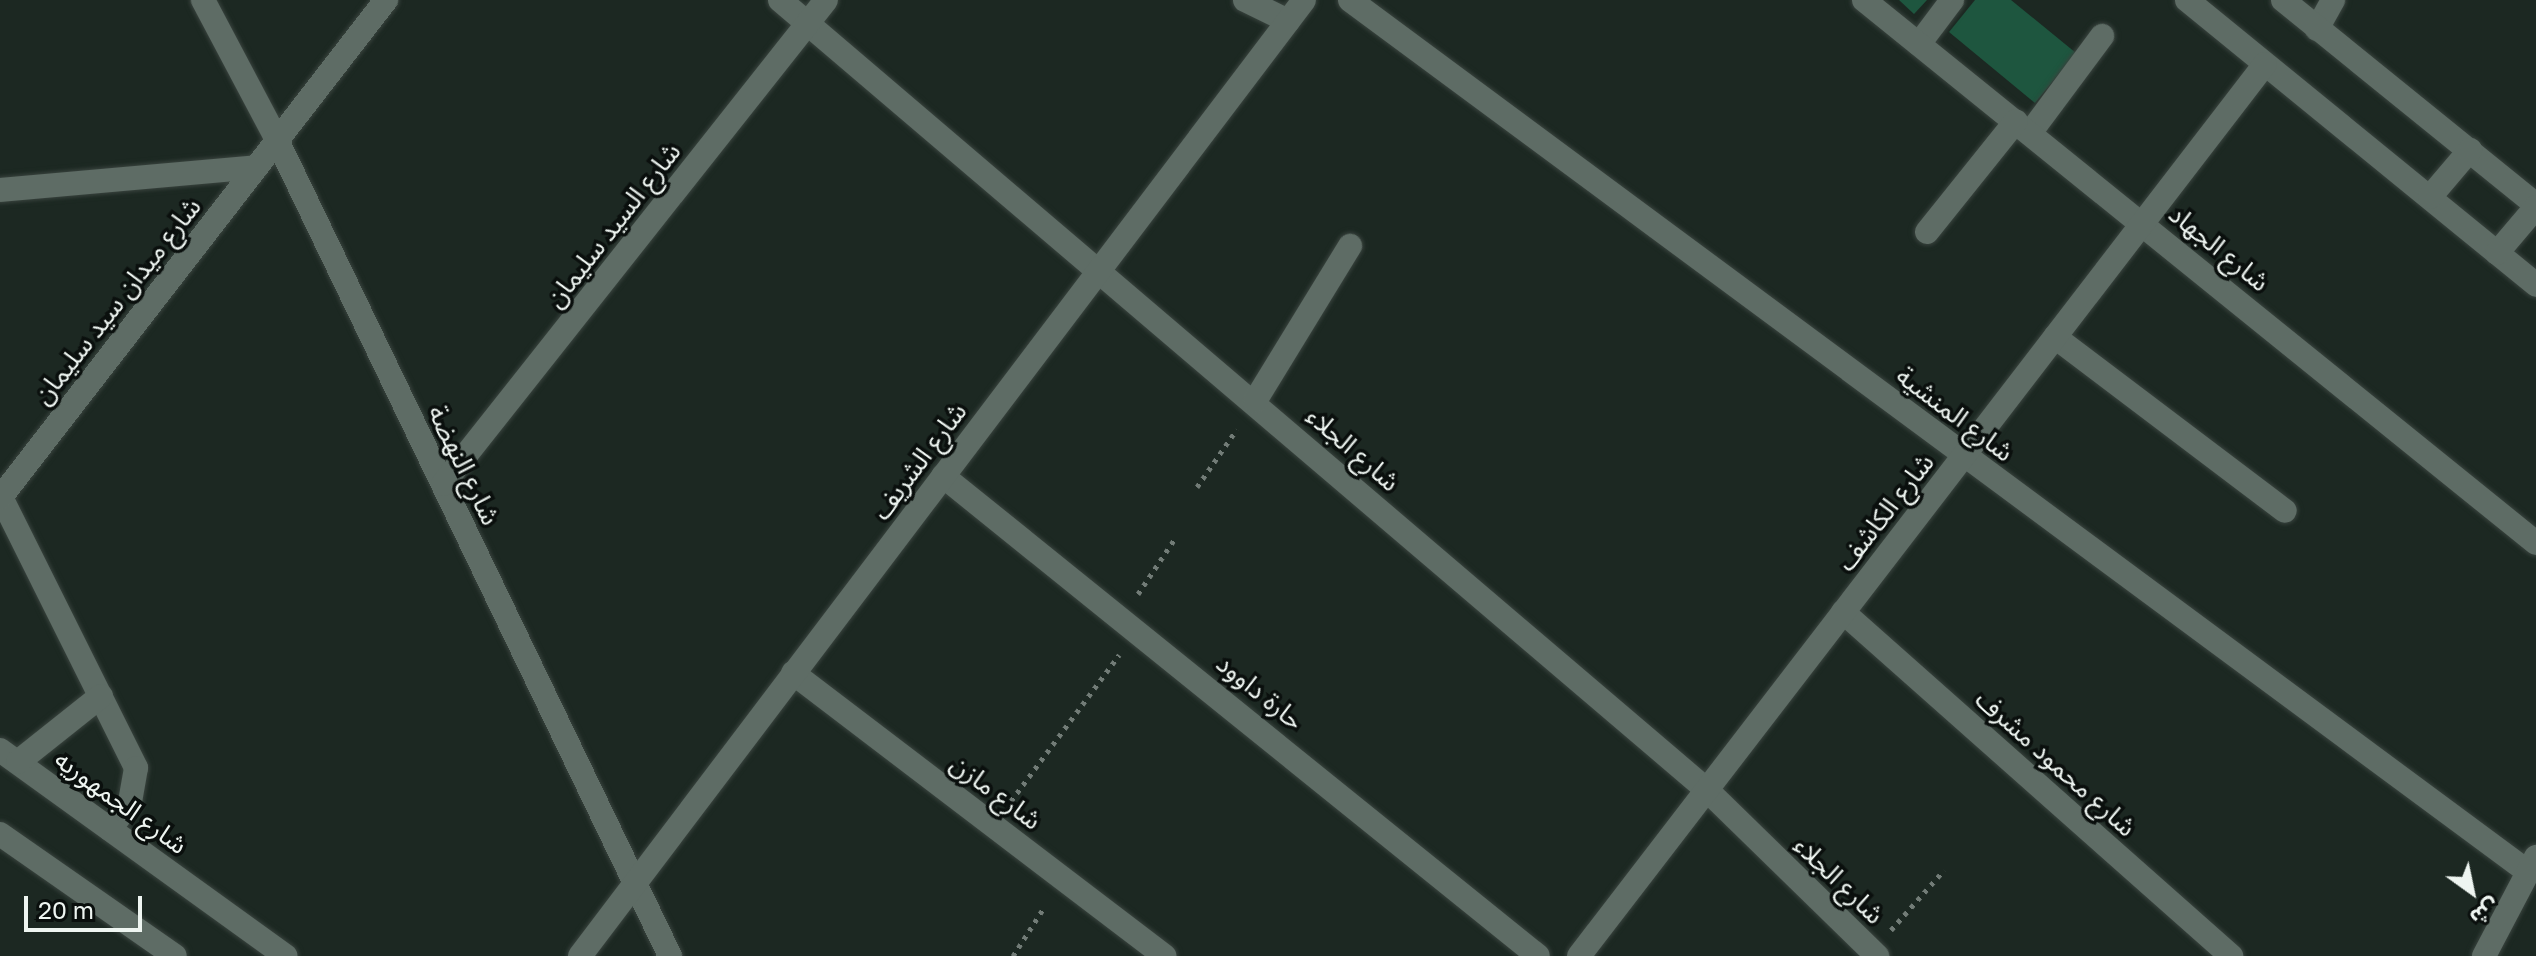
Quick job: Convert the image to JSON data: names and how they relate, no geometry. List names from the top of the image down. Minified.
{"streets":{"street":["شارع السيد سليمان","شارع الجهاد","شارع ميدان سيد سليمان","شارع المنشية","شارع الجلاء","شارع الشريف","شارع النهضة","شارع الكاشف","حارة داوود","شارع محمود مشرف","شارع مازن","شارع الجمهوريه"]},"crossings":[["شارع السيد سليمان","شارع الجلاء"],["شارع السيد سليمان","شارع النهضة"],["شارع الجهاد","شارع الكاشف"],["شارع ميدان سيد سليمان","شارع النهضة"],["شارع المنشية","شارع الكاشف"],["شارع الجلاء","شارع الشريف"],["شارع الجلاء","شارع الكاشف"],["شارع الشريف","شارع النهضة"],["شارع الشريف","حارة داوود"],["شارع الشريف","شارع مازن"],["شارع الكاشف","شارع محمود مشرف"]],"scale_bar":"20 m","north":"bottom right"}
